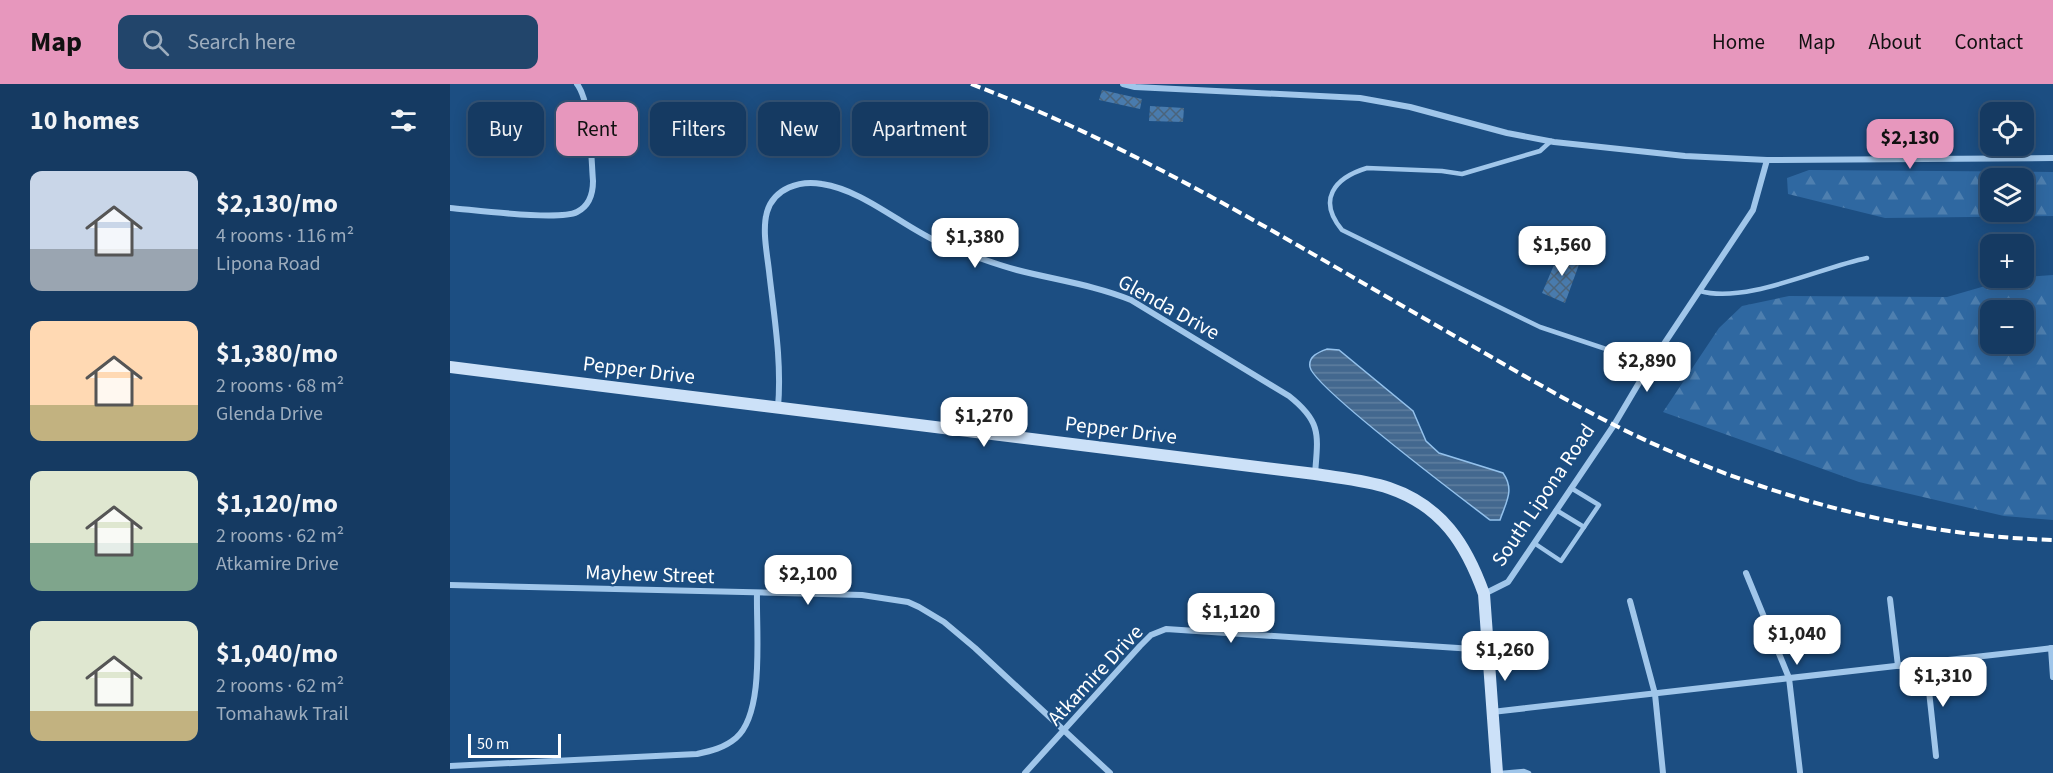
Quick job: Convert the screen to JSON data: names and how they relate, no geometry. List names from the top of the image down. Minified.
{"streets":{"street":["Glenda Drive","Pepper Drive","South Lipona Road","Mayhew Street","Atkamire Drive"]},"crossings":[["Glenda Drive","Pepper Drive"],["Pepper Drive","South Lipona Road"],["Mayhew Street","Atkamire Drive"]],"scale_bar":"50 m","page":{"header":"Map","search":"Search here","nav":["Home","Map","About","Contact"],"heading":"10 homes","map_buttons":["+","−"],"chip":["Buy","Rent","Filters","New","Apartment"],"price":["$2,130","$1,380","$1,560","$2,890","$1,270","$2,100","$1,120","$1,040","$1,260","$1,310"],"list":[{"name":"$2,130/mo","note":"4 rooms · 116 m² · Lipona Road"},{"name":"$1,380/mo","note":"2 rooms · 68 m² · Glenda Drive"},{"name":"$1,120/mo","note":"2 rooms · 62 m² · Atkamire Drive"},{"name":"$1,040/mo","note":"2 rooms · 62 m² · Tomahawk Trail"}],"scale":"50 m"}}
